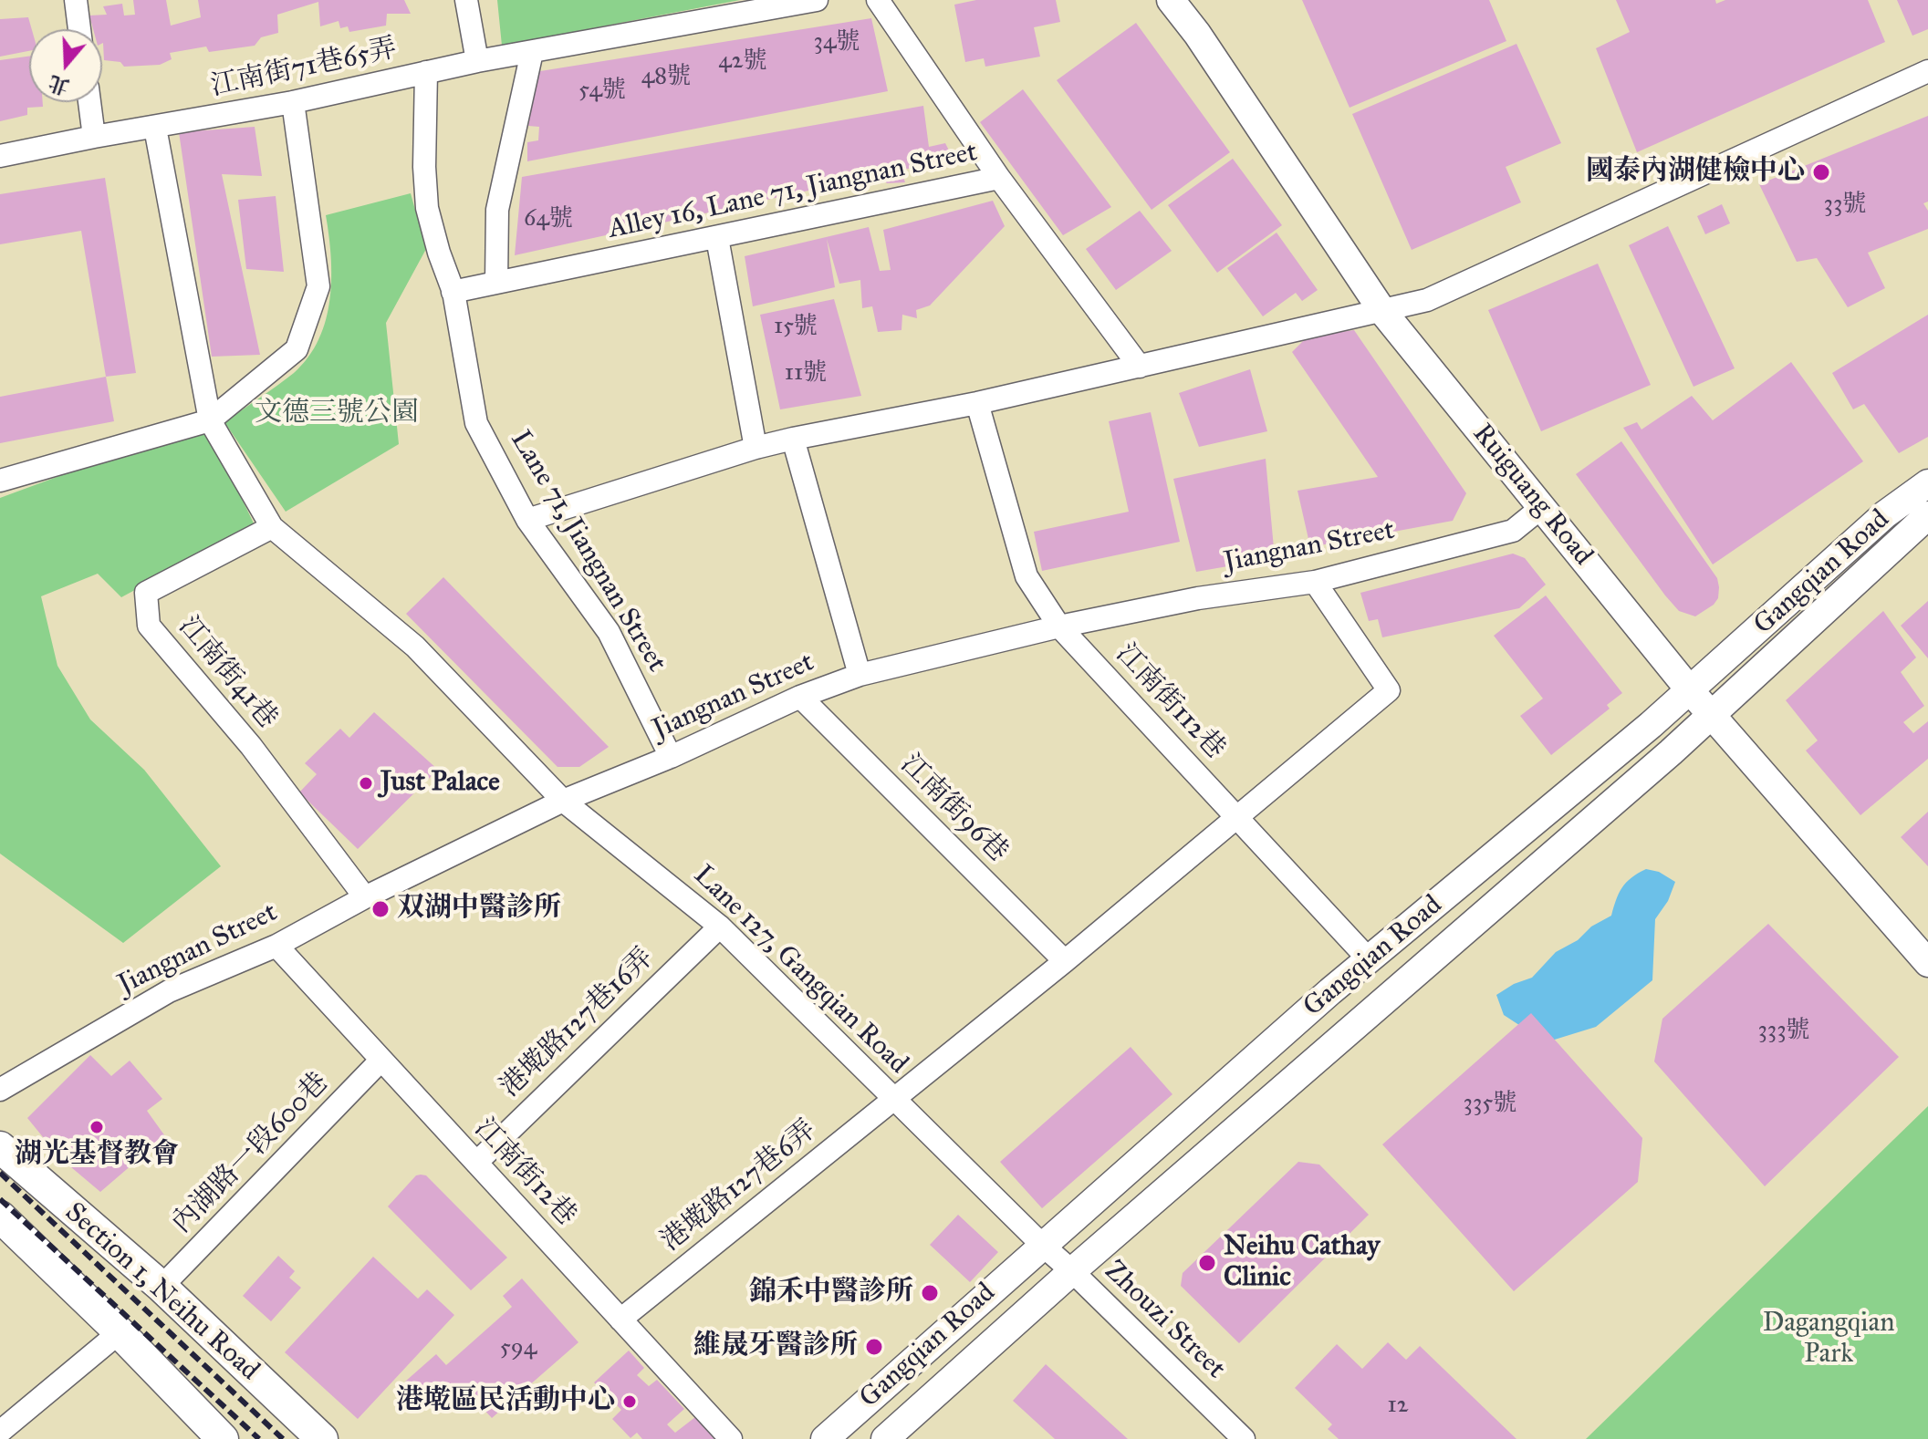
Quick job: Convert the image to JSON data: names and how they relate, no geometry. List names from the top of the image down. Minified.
{"streets":{"main road":["Section 1, Neihu Road"],"street":["江南街71巷65弄","Alley 16, Lane 71, Jiangnan Street","Ruiguang Road","Jiangnan Street","Lane 71, Jiangnan Street","Gangqian Road","江南街41巷","江南街112巷","江南街96巷","Lane 127, Gangqian Road","港墘路127巷16弄","內湖路一段600巷","江南街12巷","港墘路127巷6弄","Zhouzi Street"]},"crossings":[["江南街71巷65弄","Lane 71, Jiangnan Street"],["江南街71巷65弄","Lane 127, Gangqian Road"],["Alley 16, Lane 71, Jiangnan Street","Lane 71, Jiangnan Street"],["Ruiguang Road","Jiangnan Street"],["Ruiguang Road","Gangqian Road"],["Jiangnan Street","Lane 71, Jiangnan Street"],["Jiangnan Street","江南街41巷"],["Jiangnan Street","江南街112巷"],["Jiangnan Street","江南街96巷"],["Jiangnan Street","Lane 127, Gangqian Road"],["Jiangnan Street","江南街12巷"],["Gangqian Road","江南街112巷"],["Gangqian Road","Lane 127, Gangqian Road"],["Gangqian Road","Zhouzi Street"],["江南街41巷","Lane 127, Gangqian Road"],["江南街112巷","Lane 127, Gangqian Road"],["江南街96巷","Lane 127, Gangqian Road"],["Lane 127, Gangqian Road","港墘路127巷16弄"],["Lane 127, Gangqian Road","港墘路127巷6弄"],["Lane 127, Gangqian Road","Zhouzi Street"],["港墘路127巷16弄","江南街12巷"],["內湖路一段600巷","江南街12巷"],["內湖路一段600巷","Section 1, Neihu Road"],["江南街12巷","港墘路127巷6弄"]],"parks":["文德三號公園","Dagangqian Park"],"places":["國泰內湖健檢中心","Just Palace","双湖中醫診所","湖光基督教會","Neihu Cathay Clinic","錦禾中醫診所","維晟牙醫診所","港墘區民活動中心"],"house_numbers":["34號","42號","48號","54號","33號","64號","15號","11號","333號","335號","594","12"],"north":"bottom"}
